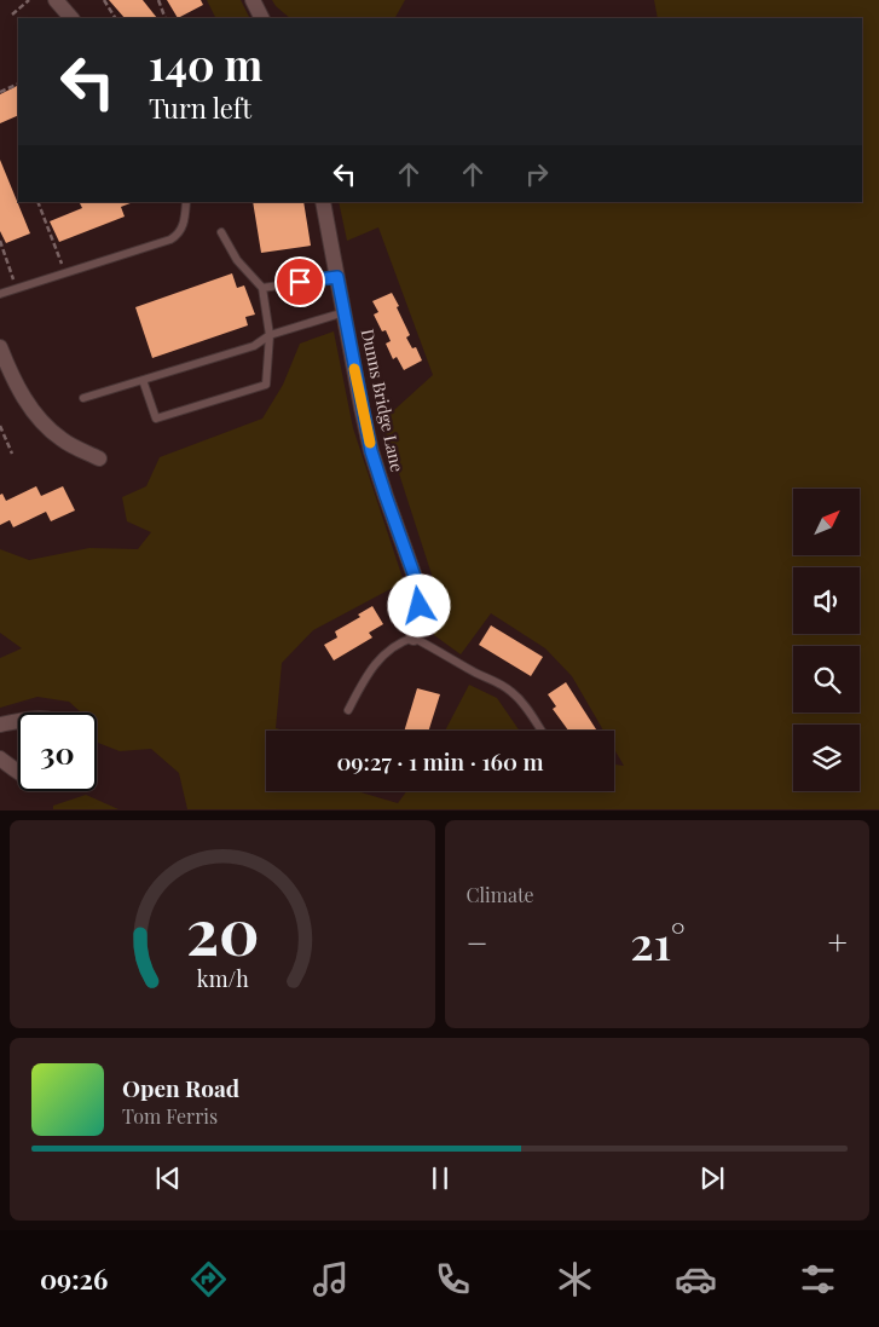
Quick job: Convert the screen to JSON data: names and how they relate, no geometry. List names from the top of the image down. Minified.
{"streets":{"street":["Dunns Bridge Lane"]},"north":"top right","page":{"turn":["140 m","Turn left"],"limit":"30","trip":"09:27 · 1 min · 160 m","tile":"Climate","heat":["−","21°","+"],"song":["Open Road","Tom Ferris"],"tabs":"09:26","gauge":["20","km/h"]}}
